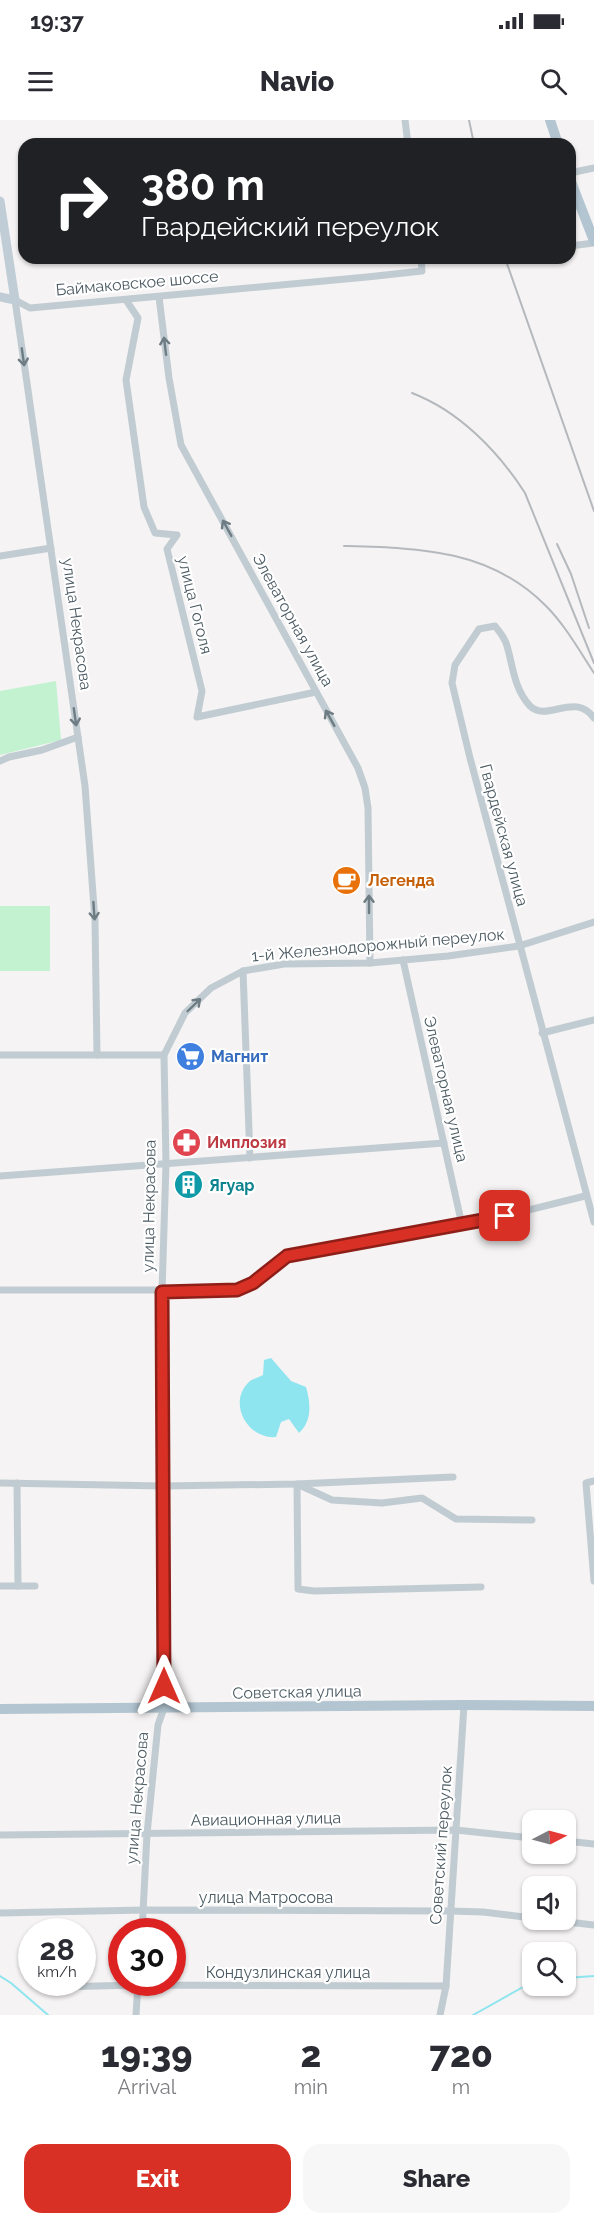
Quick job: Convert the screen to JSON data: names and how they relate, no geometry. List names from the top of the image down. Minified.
{"streets":{"main road":["Баймаковское шоссе","улица Некрасова","Советская улица"],"street":["улица Гоголя","Элеваторная улица","Гвардейская улица","1-й Железнодорожный переулок","Авиационная улица","Советский переулок","улица Матросова","Кондузлинская улица"]},"crossings":[["Баймаковское шоссе","улица Гоголя"],["Баймаковское шоссе","Элеваторная улица"],["Баймаковское шоссе","улица Некрасова"],["улица Гоголя","Элеваторная улица"],["Элеваторная улица","1-й Железнодорожный переулок"],["улица Некрасова","1-й Железнодорожный переулок"],["улица Некрасова","Советская улица"],["улица Некрасова","Авиационная улица"],["улица Некрасова","улица Матросова"],["Гвардейская улица","1-й Железнодорожный переулок"],["Советская улица","Советский переулок"],["Авиационная улица","Советский переулок"],["Советский переулок","улица Матросова"],["Советский переулок","Кондузлинская улица"]],"one_way":["Элеваторная улица","улица Некрасова"],"places":{"cafe":["Легенда"],"supermarket":["Магнит"],"pharmacy":["Имплозия"],"building":["Ягуар"]},"north":"right","page":{"status":"19:37","header":"Navio","turn":["380 m","Гвардейский переулок"],"speed":"28 km/h","limit":"30","eta":["19:39","Arrival","2","min","720","m"],"buttons":["Exit","Share"]}}
